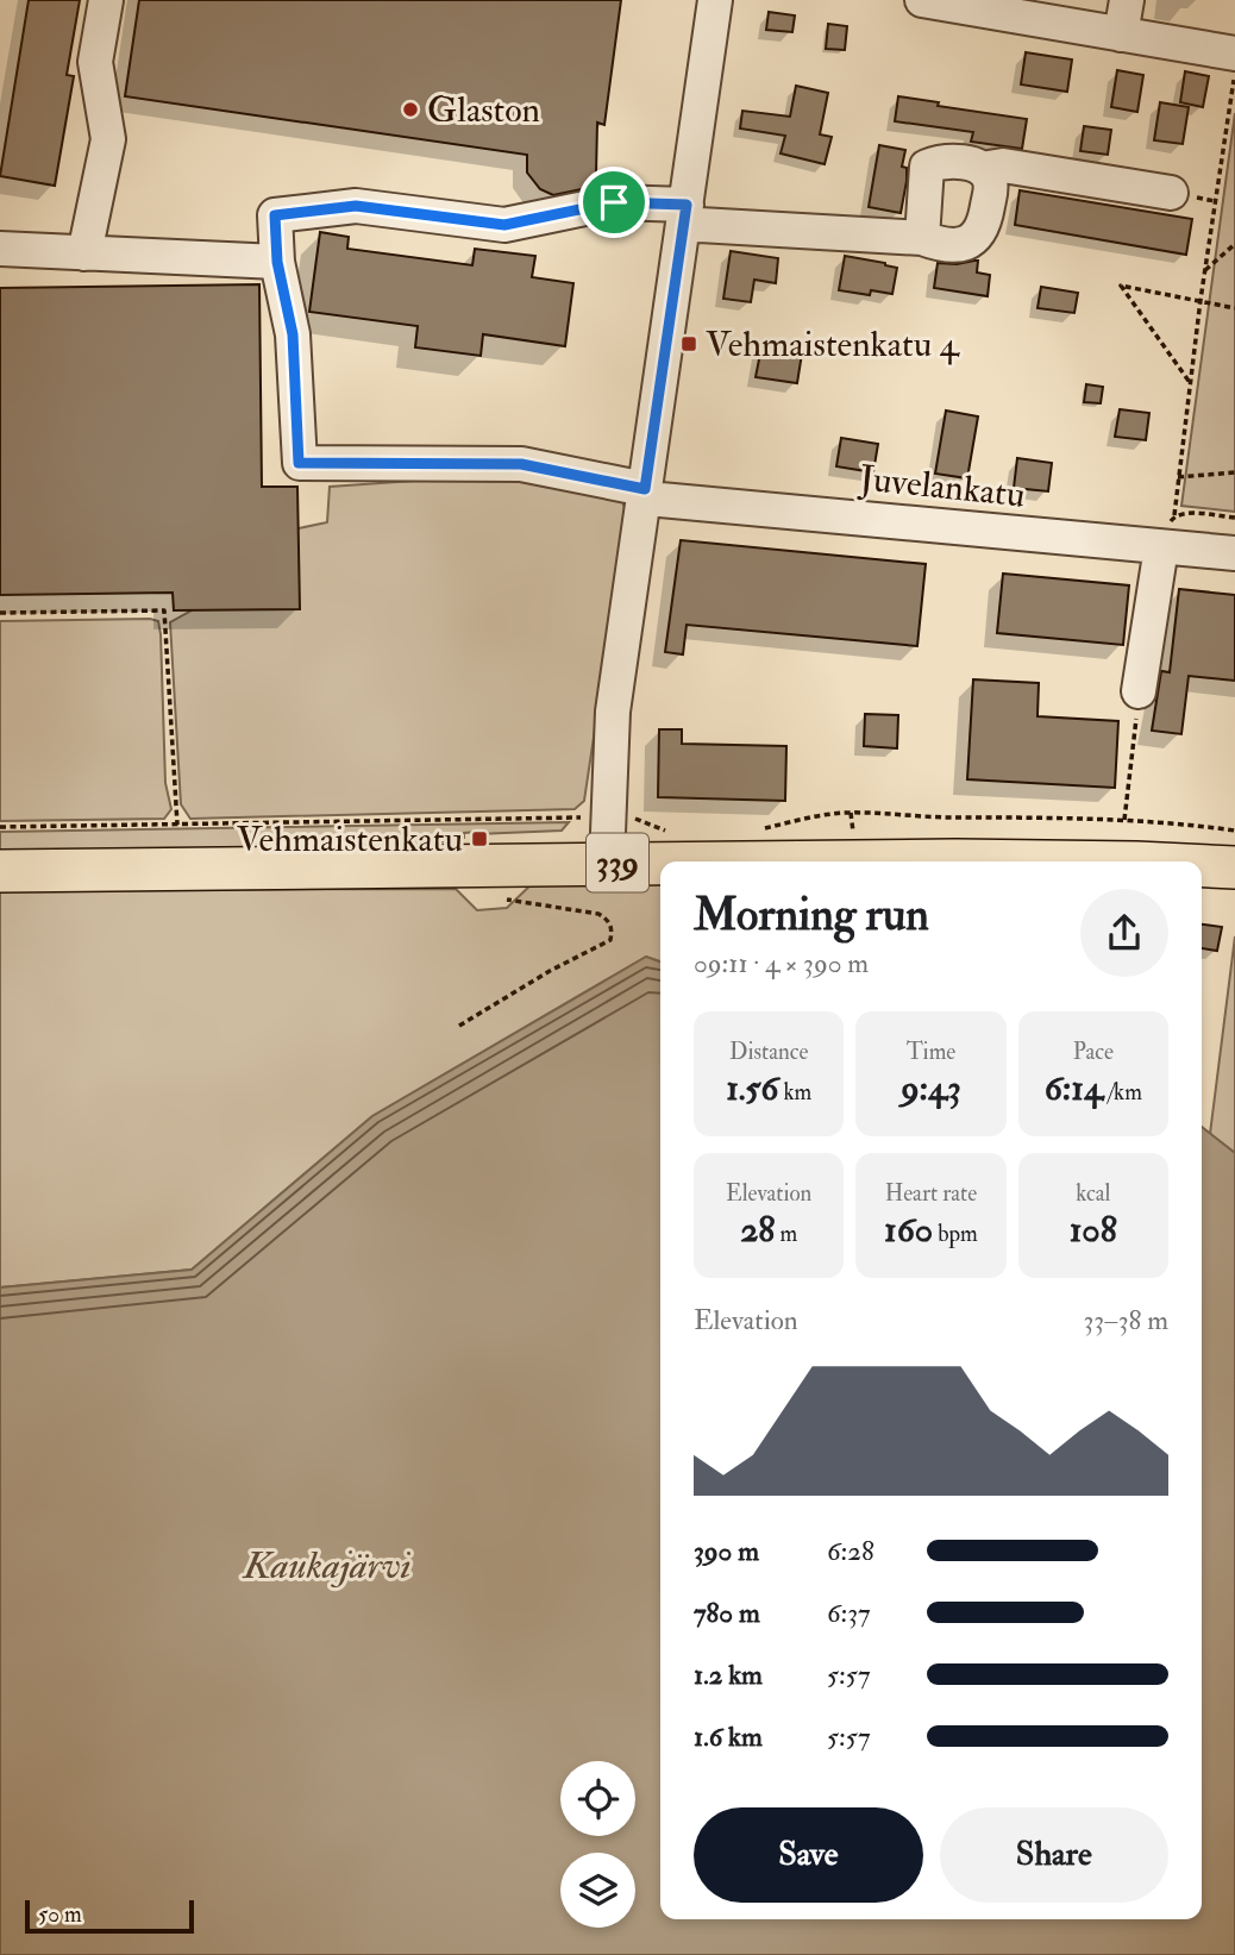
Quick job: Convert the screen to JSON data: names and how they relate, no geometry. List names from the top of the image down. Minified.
{"streets":{"main road":["339"],"street":["Juvelankatu"]},"water":["Kaukajärvi"],"places":{"other":["Glaston"],"transit":["Vehmaistenkatu 4","Vehmaistenkatu"]},"scale_bar":"50 m","page":{"heading":["Morning run","09:11 · 4 × 390 m"],"stats":[["Distance","1.56 km"],["Time","9:43"],["Pace","6:14 /km"],["Elevation","28 m"],["Heart rate","160 bpm"],["kcal","108"]],"chart":["Elevation","33–38 m"],"list":[{"name":"390 m","note":"6:28"},{"name":"780 m","note":"6:37"},{"name":"1.2 km","note":"5:57"},{"name":"1.6 km","note":"5:57"}],"buttons":["Save","Share"],"scale":"50 m"}}
